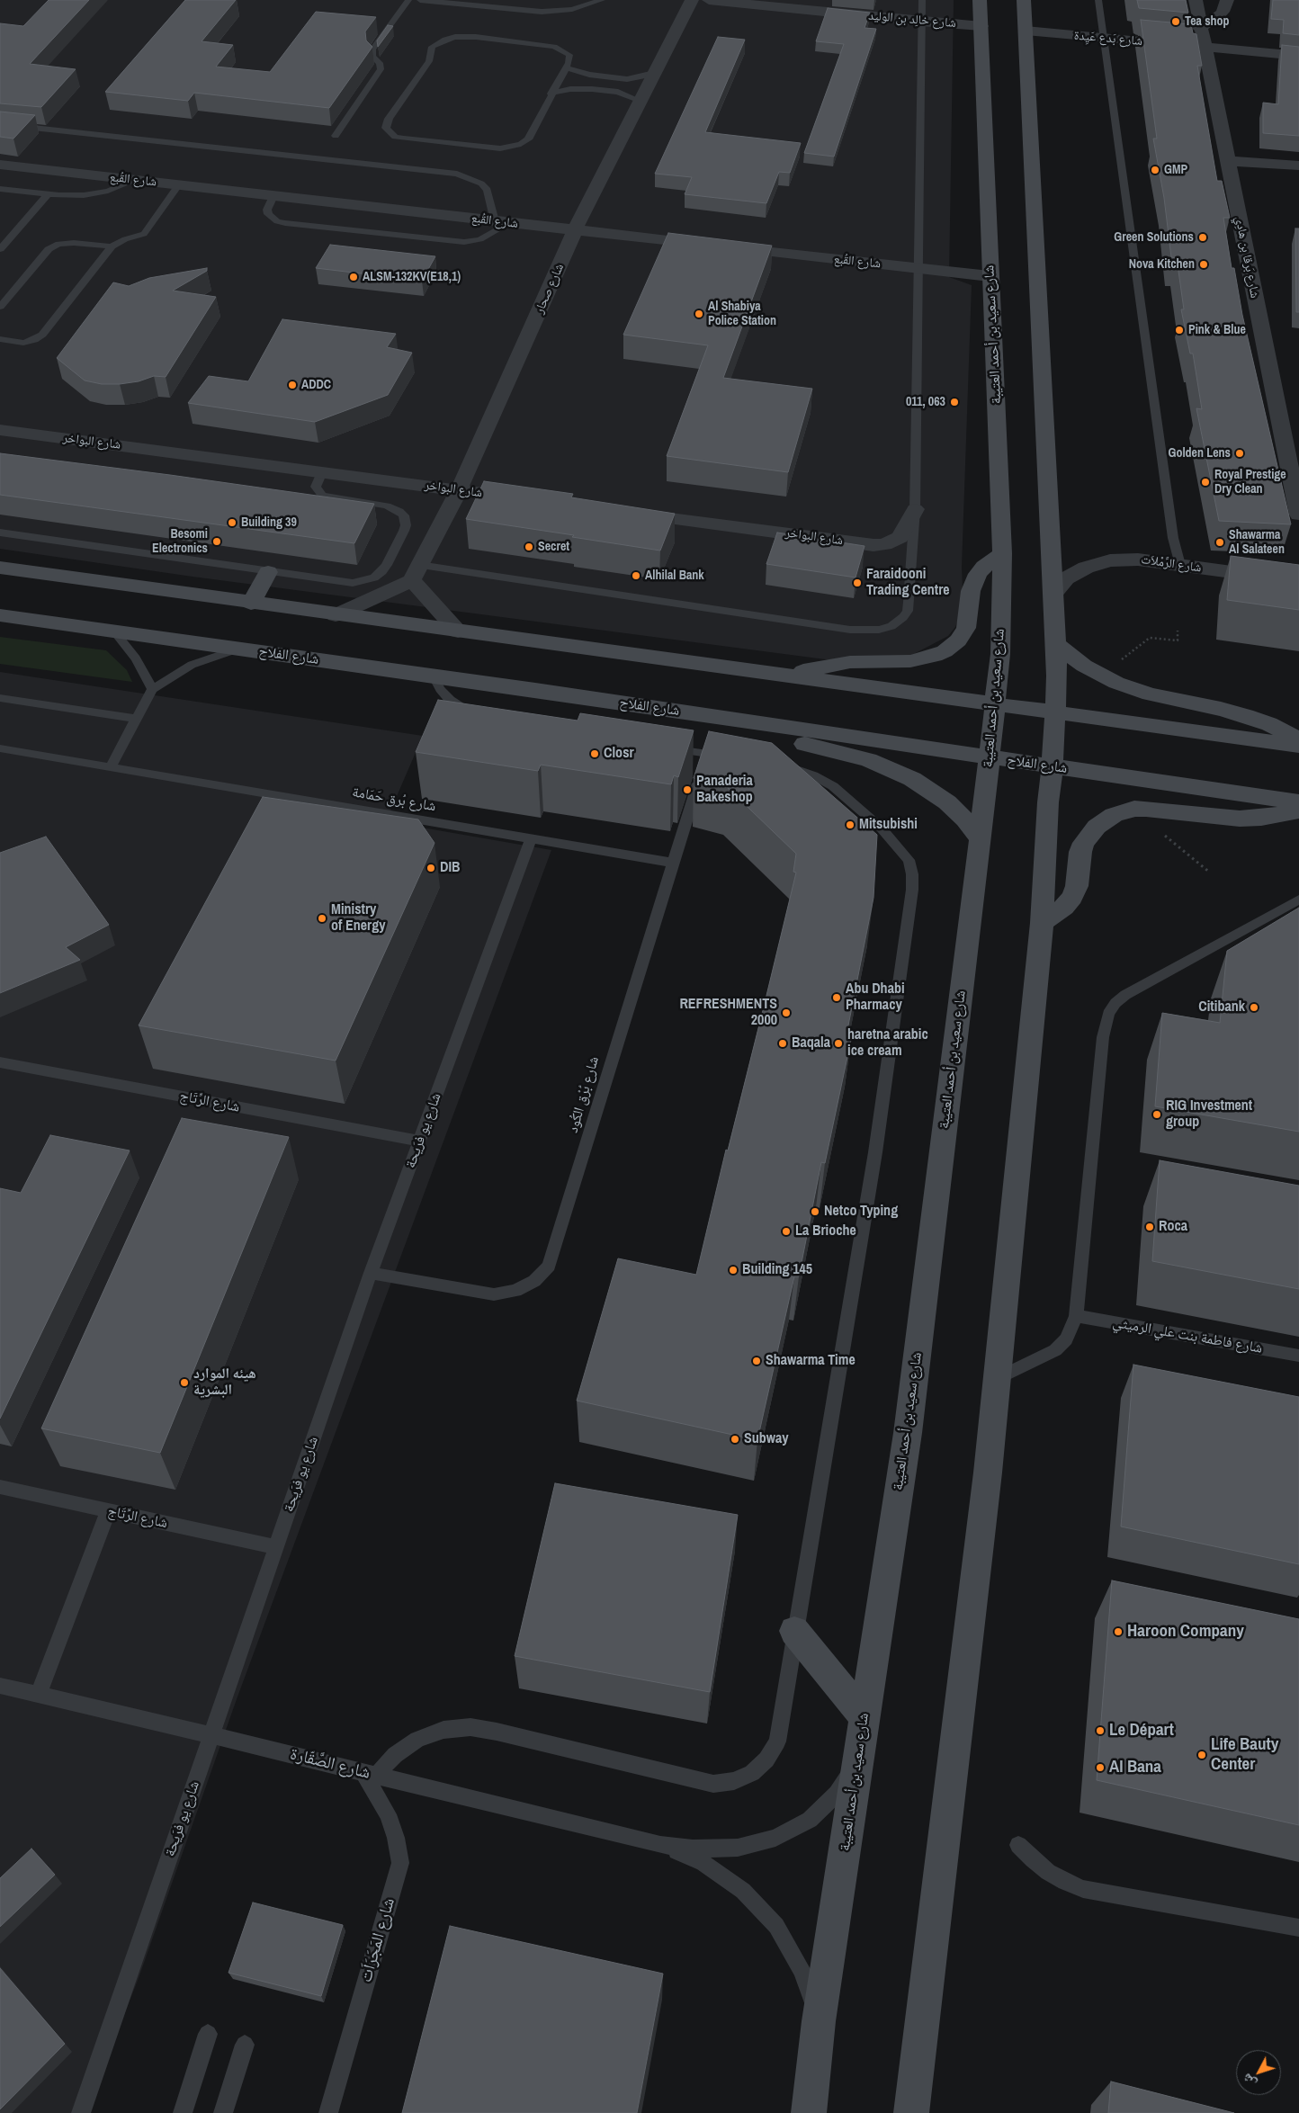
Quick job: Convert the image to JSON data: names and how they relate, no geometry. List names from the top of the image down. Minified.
{"streets":{"main road":["شارع سعيد بن أحمد العتيبة","شارع الفلاح"],"street":["شارع خالِد بن الوليد","شارع بَدع عَيِدة","شارع القُبع","شارع بَرقا بن هادِي","شارع صحار","شارع البواخر","شارع الرَّمْلاَت"],"lane":["شارع بُرق حَمَامة","شارع بُرْق الكُود","شارع الرِّتَاج","شارع يو فرَيحة","شارع فاطمة بنت علي الرميثي","شارع الصَّقّارة","شارع المَجَرَاَت"]},"crossings":[["شارع خالِد بن الوليد","شارع سعيد بن أحمد العتيبة"],["شارع بَدع عَيِدة","شارع بَرقا بن هادِي"],["شارع القُبع","شارع صحار"],["شارع القُبع","شارع سعيد بن أحمد العتيبة"],["شارع صحار","شارع البواخر"],["شارع سعيد بن أحمد العتيبة","شارع الفلاح"],["شارع سعيد بن أحمد العتيبة","شارع الصَّقّارة"],["شارع بُرق حَمَامة","شارع بُرْق الكُود"],["شارع بُرق حَمَامة","شارع يو فرَيحة"],["شارع بُرْق الكُود","شارع يو فرَيحة"],["شارع الرِّتَاج","شارع يو فرَيحة"],["شارع يو فرَيحة","شارع الصَّقّارة"],["شارع الصَّقّارة","شارع المَجَرَاَت"]],"places":["Tea shop","GMP","Green Solutions","Nova Kitchen","ALSM-132KV(E18,1)","Al Shabiya Police Station","Pink & Blue","ADDC","011, 063","Golden Lens","Royal Prestige Dry Clean","Building 39","Besomi Electronics","Shawarma Al Salateen","Secret","Alhilal Bank","Faraidooni Trading Centre","Closr","Panaderia Bakeshop","Mitsubishi","DIB","Ministry of Energy","Abu Dhabi Pharmacy","Citibank","REFRESHMENTS 2000","Baqala","haretna arabic ice cream","RIG Investment group","Netco Typing","Roca","La Brioche","Building 145","Shawarma Time","هيئه الموارد البشرية","Subway","Haroon Company","Le Départ","Life Bauty Center","Al Bana"],"north":"bottom left"}
